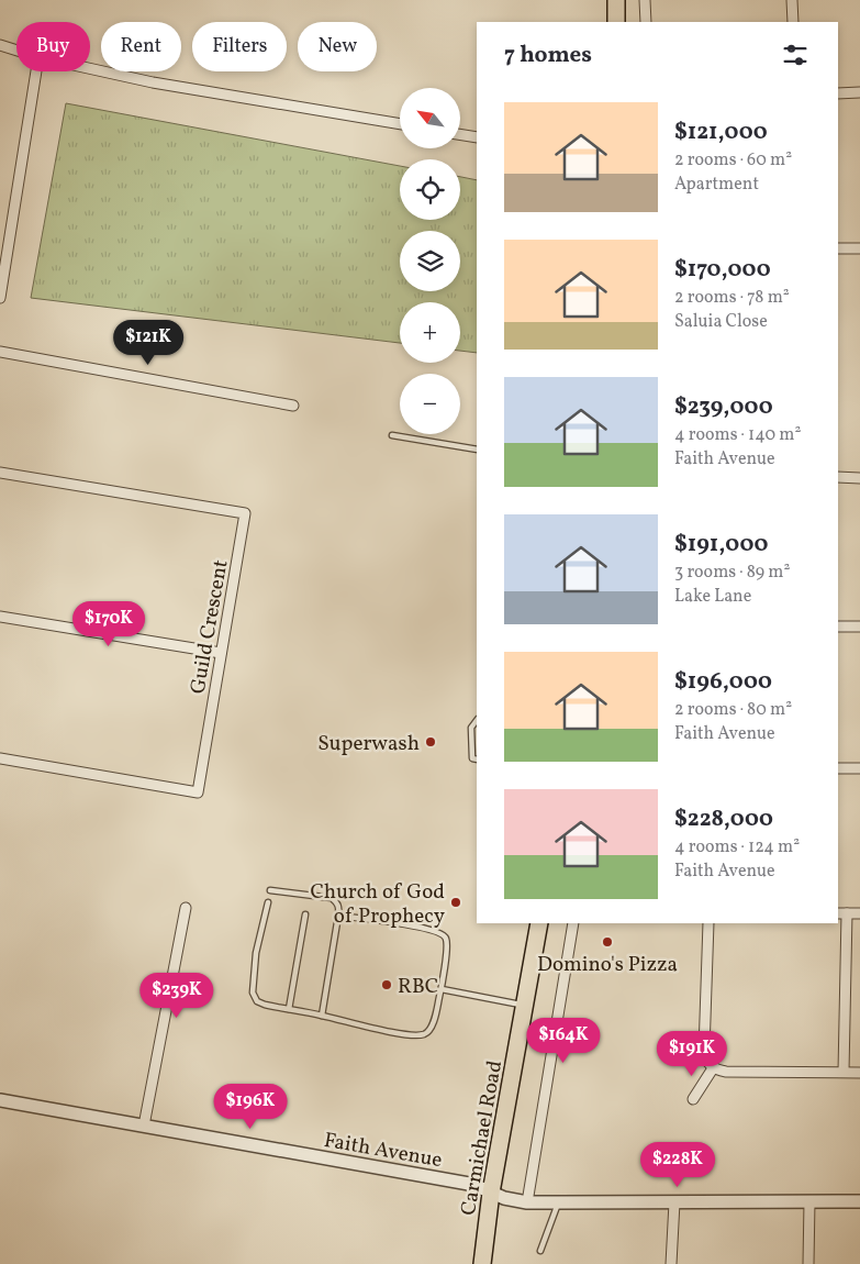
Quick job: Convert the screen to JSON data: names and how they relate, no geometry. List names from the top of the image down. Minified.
{"streets":{"main road":["Carmichael Road"],"street":["Guild Crescent","Faith Avenue"]},"crossings":[["Carmichael Road","Faith Avenue"]],"places":["Superwash","Church of God of Prophecy","Domino's Pizza","RBC"],"north":"top left","page":{"chip":["Buy","Rent","Filters","New"],"heading":"7 homes","map_buttons":["+","−"],"list":[{"name":"$121,000","note":"2 rooms · 60 m² · Apartment"},{"name":"$170,000","note":"2 rooms · 78 m² · Saluia Close"},{"name":"$239,000","note":"4 rooms · 140 m² · Faith Avenue"},{"name":"$191,000","note":"3 rooms · 89 m² · Lake Lane"},{"name":"$196,000","note":"2 rooms · 80 m² · Faith Avenue"},{"name":"$228,000","note":"4 rooms · 124 m² · Faith Avenue"}],"price":["$121K","$170K","$239K","$164K","$191K","$196K","$228K"]}}
